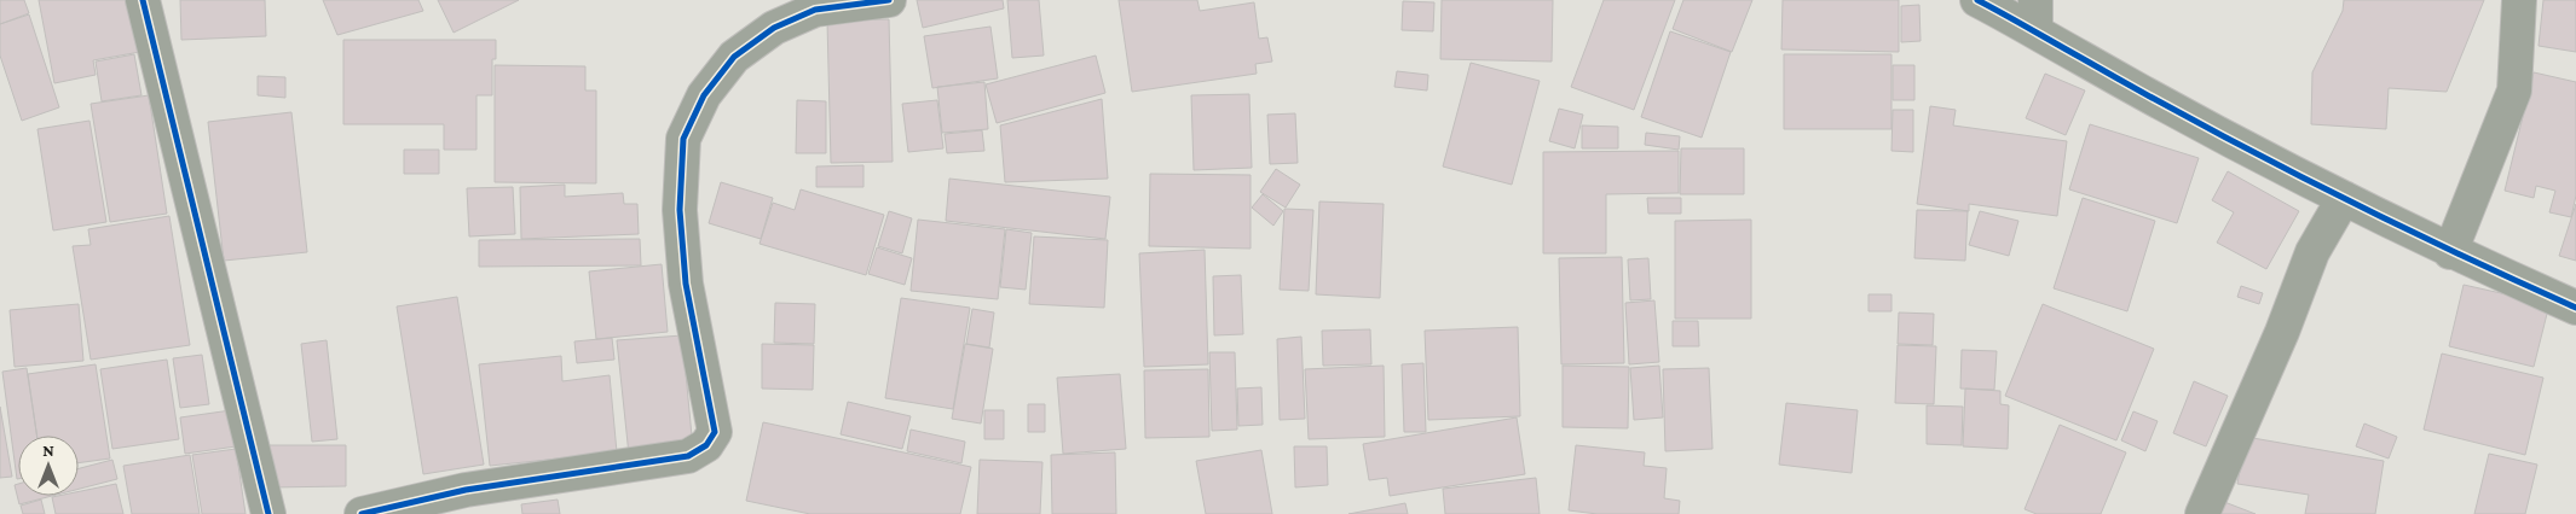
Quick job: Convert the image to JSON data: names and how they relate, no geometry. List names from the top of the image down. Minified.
{"north":"top"}
